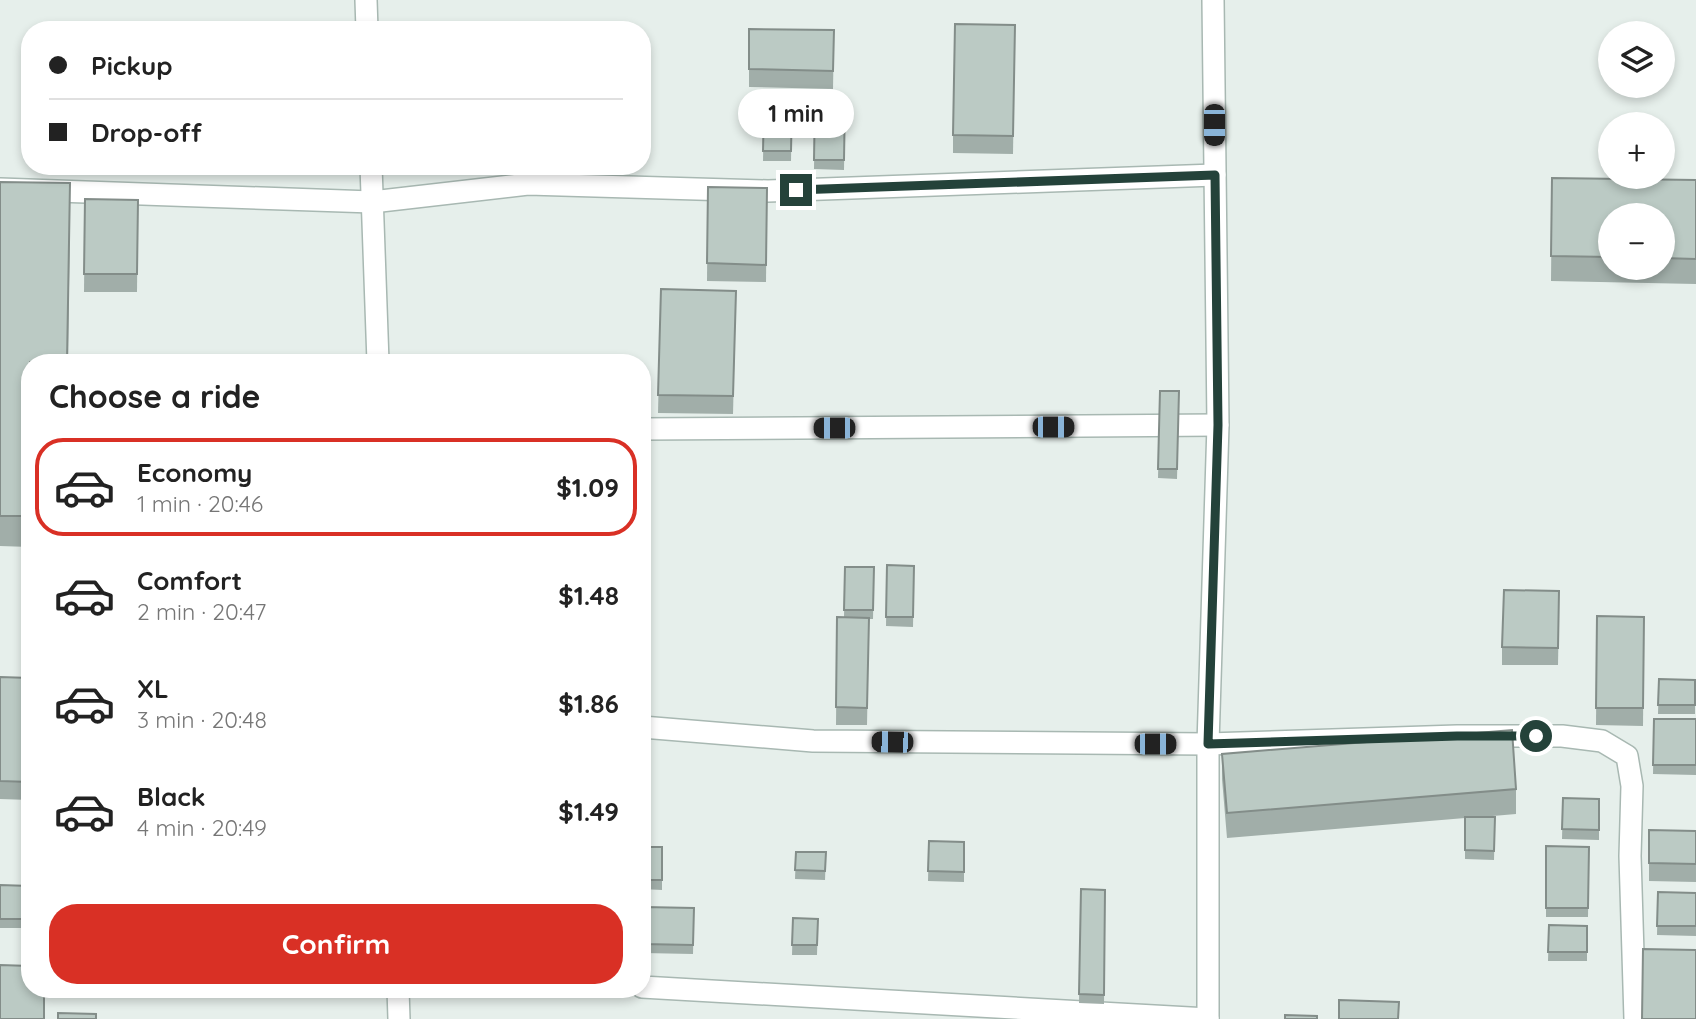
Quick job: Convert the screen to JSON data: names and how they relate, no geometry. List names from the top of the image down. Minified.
{"page":{"map_buttons":["+","−"],"banner":["Pickup","Drop-off"],"bubble":"1 min","heading":"Choose a ride","list":[{"name":"Economy","note":"1 min · 20:46","value":"$1.09"},{"name":"Comfort","note":"2 min · 20:47","value":"$1.48"},{"name":"XL","note":"3 min · 20:48","value":"$1.86"},{"name":"Black","note":"4 min · 20:49","value":"$1.49"}],"buttons":"Confirm"}}
